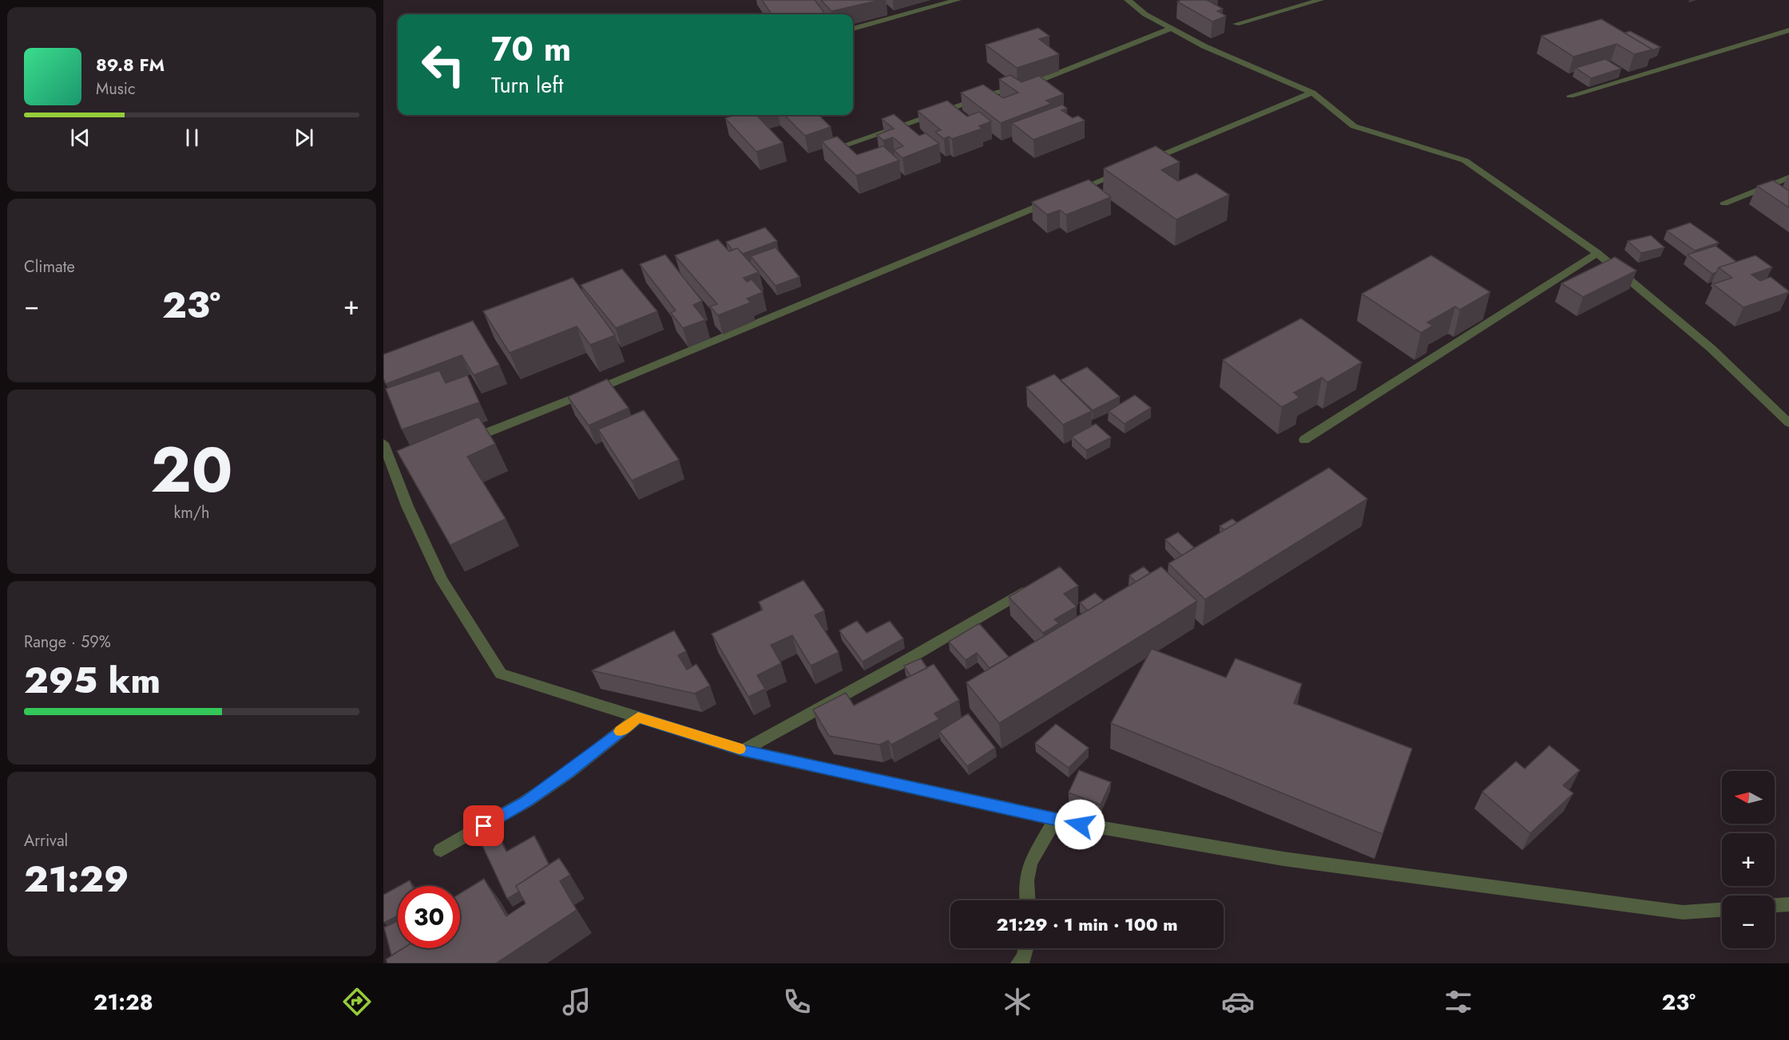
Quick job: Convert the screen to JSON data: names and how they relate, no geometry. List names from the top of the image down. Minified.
{"north":"left","page":{"turn":["70 m","Turn left"],"song":["89.8 FM","Music"],"tile":["Climate",["20","km/h"],["Range · 59%","295 km"],["Arrival","21:29"]],"heat":["−","23°","+"],"map_buttons":["+","−"],"limit":"30","trip":"21:29 · 1 min · 100 m","tabs":["21:28","23°"]}}
